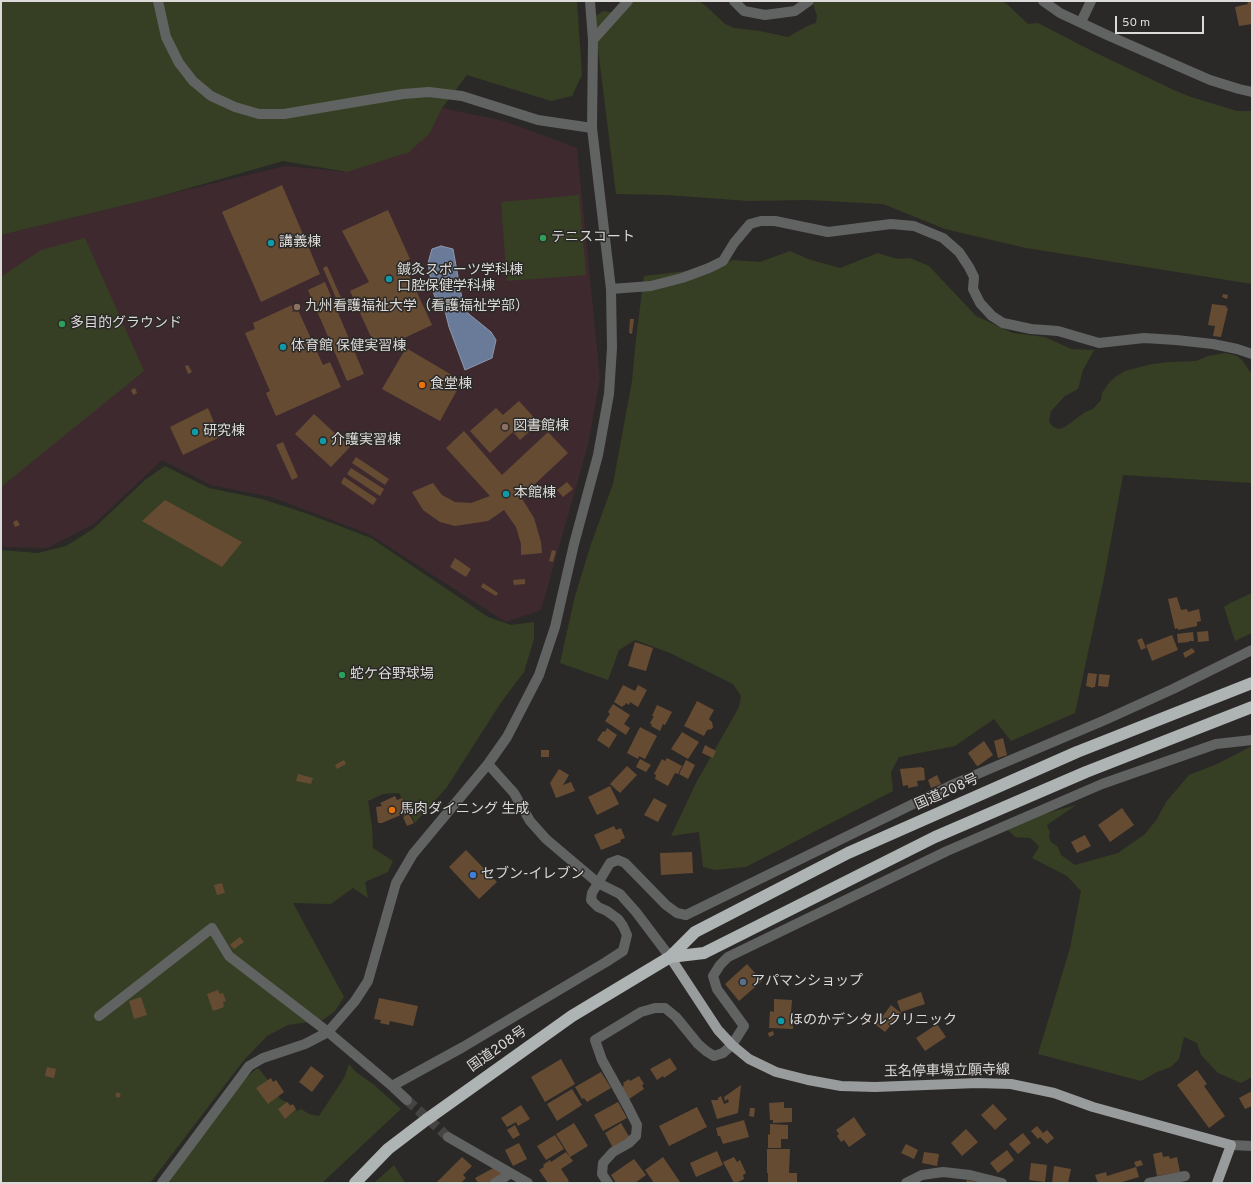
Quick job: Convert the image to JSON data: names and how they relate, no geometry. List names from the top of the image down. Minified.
{"streets":{"highway":["国道208号"],"main road":["玉名停車場立願寺線"]},"crossings":[["国道208号","玉名停車場立願寺線"]],"places":["テニスコート","講義棟","鍼灸スポーツ学科棟 口腔保健学科棟","九州看護福祉大学（看護福祉学部）","多目的グラウンド","体育館 保健実習棟","食堂棟","図書館棟","研究棟","介護実習棟","本館棟","蛇ケ谷野球場","馬肉ダイニング 生成","セブン-イレブン","アパマンショップ","ほのかデンタルクリニック"],"scale_bar":"50 m"}
